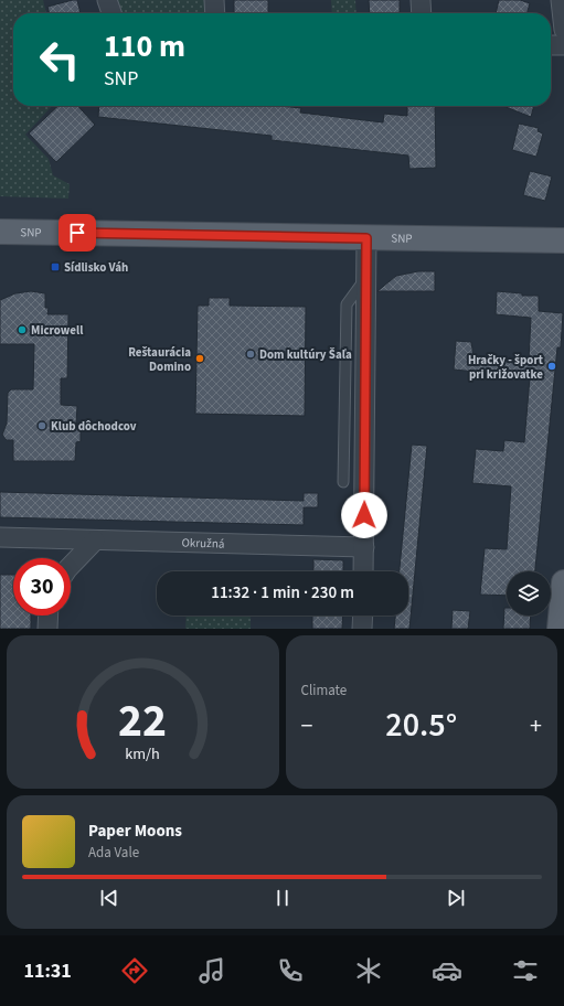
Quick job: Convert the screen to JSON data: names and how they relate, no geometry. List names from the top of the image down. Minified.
{"streets":{"main road":["SNP"],"street":["Okružná"]},"places":{"transit":["Sídlisko Váh"],"other":["Microwell","Dom kultúry Šaľa","Reštaurácia Domino","Hračky - šport pri križovatke","Klub dôchodcov"]},"page":{"turn":["110 m","SNP"],"limit":"30","trip":"11:32 · 1 min · 230 m","tile":"Climate","heat":["−","20.5°","+"],"song":["Paper Moons","Ada Vale"],"tabs":"11:31","gauge":["22","km/h"]}}
